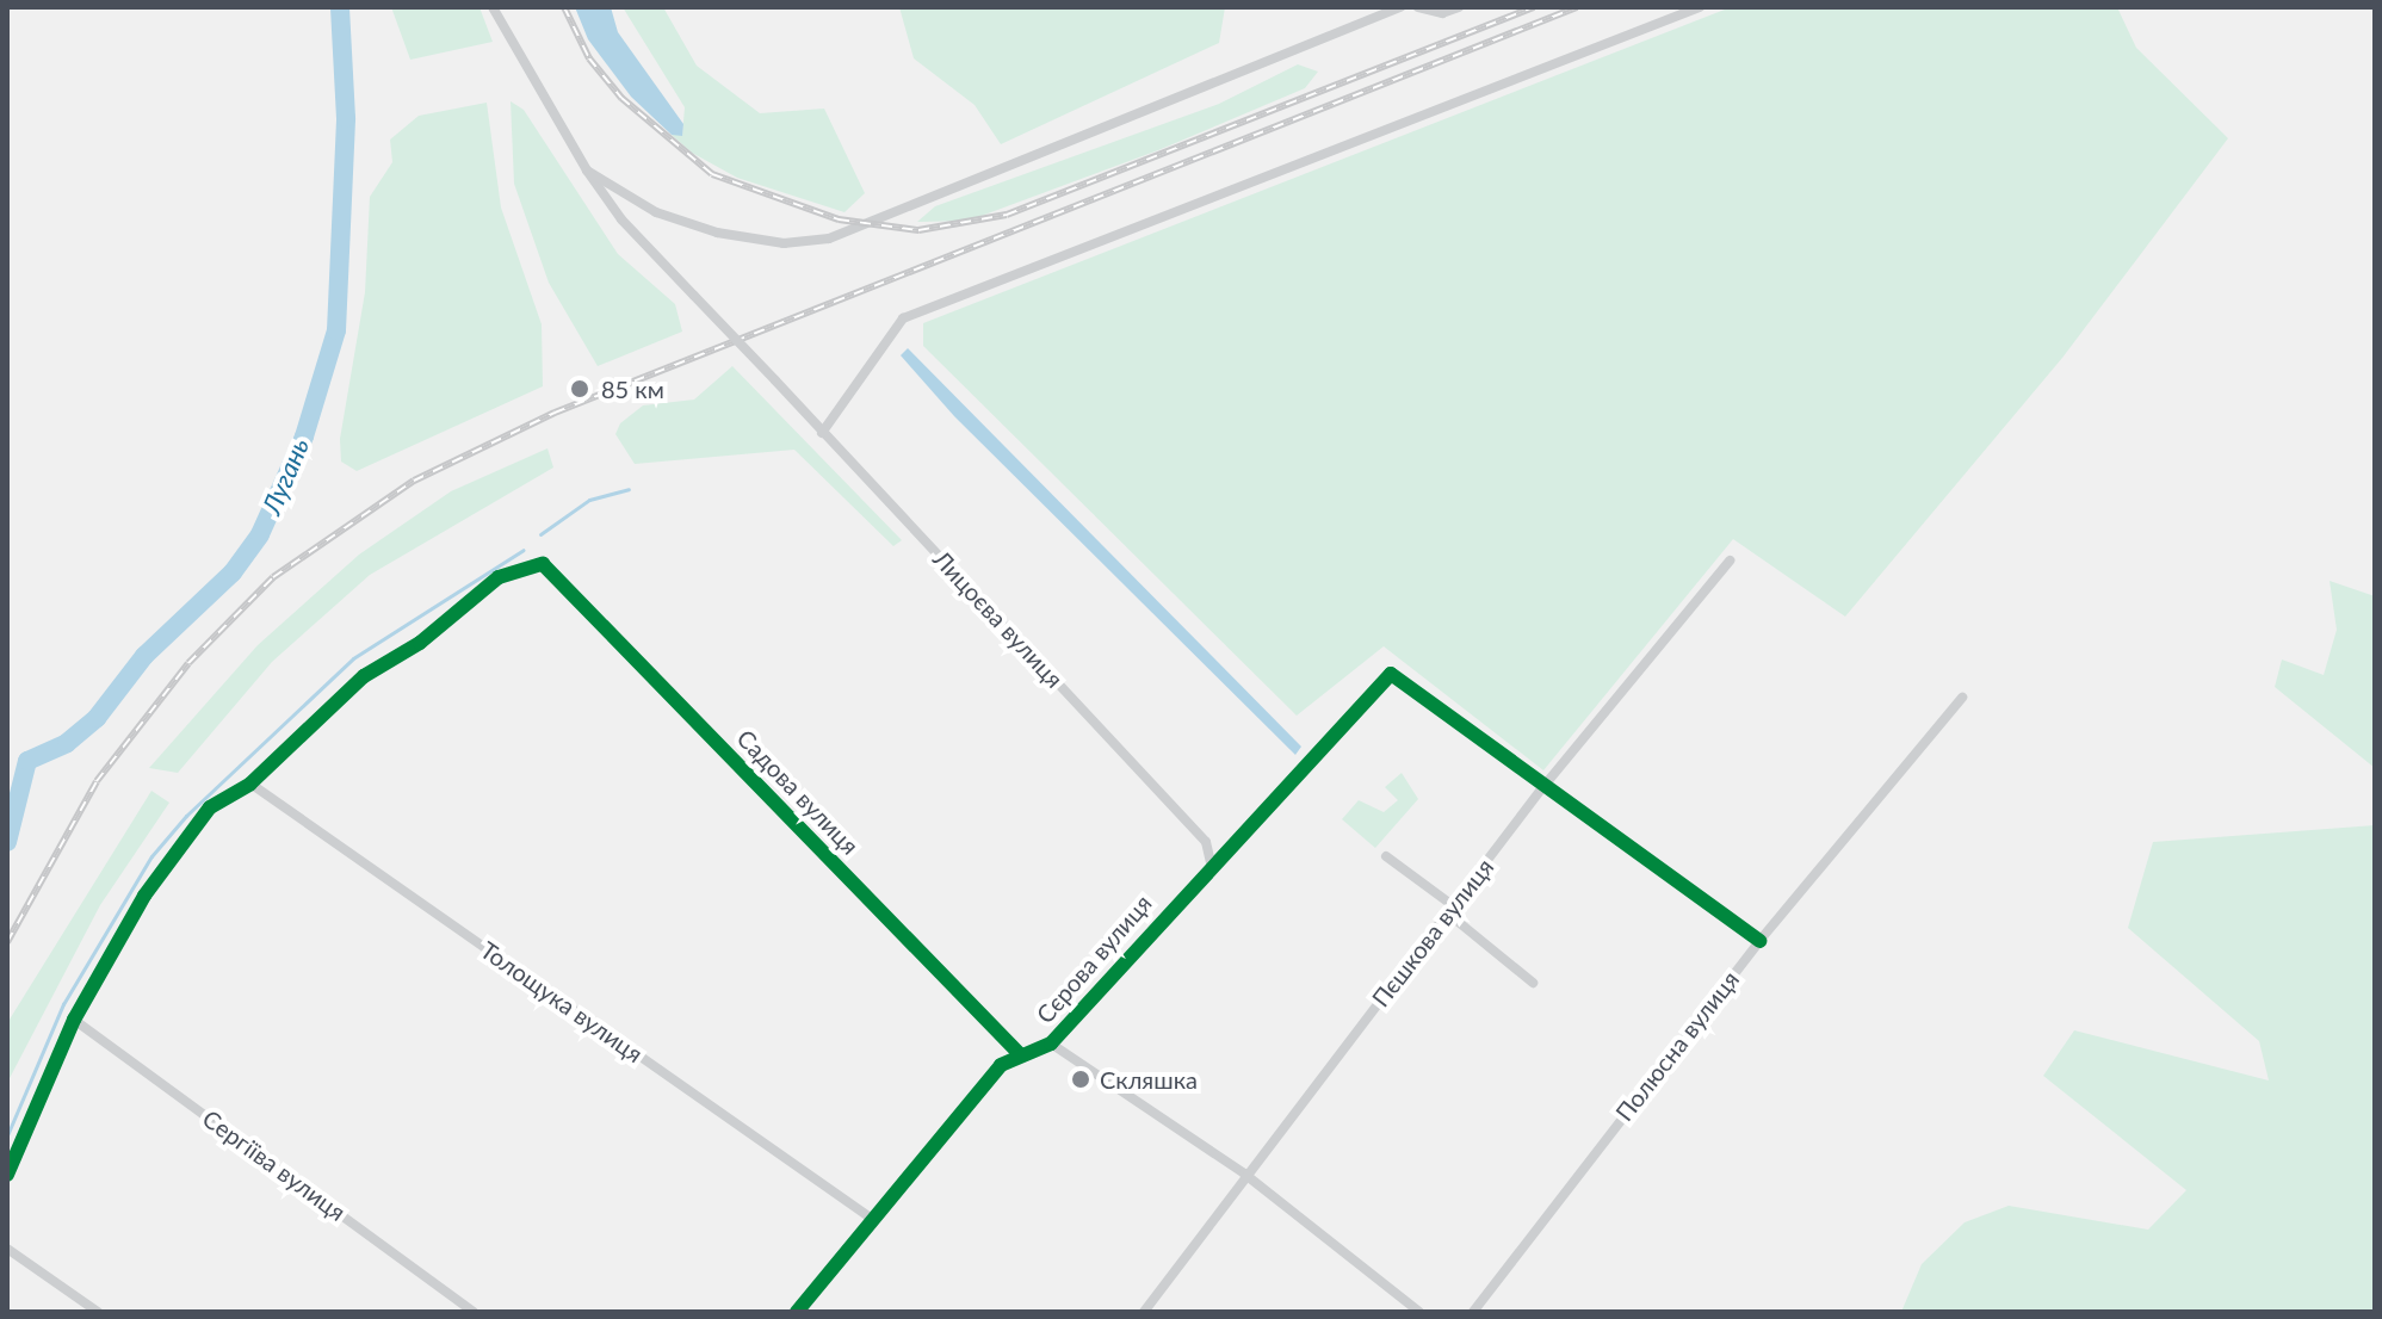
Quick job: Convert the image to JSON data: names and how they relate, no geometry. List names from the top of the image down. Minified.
{"streets":{"street":["Лицоєва вулиця","Садова вулиця","Пєшкова вулиця","Сєрова вулиця","Толощука вулиця","Полюсна вулиця","Сергіїва вулиця"]},"crossings":[["Лицоєва вулиця","Сєрова вулиця"],["Садова вулиця","Сєрова вулиця"],["Садова вулиця","Толощука вулиця"],["Пєшкова вулиця","Сєрова вулиця"],["Сєрова вулиця","Толощука вулиця"]],"water":["Лугань"],"places":["85 км","Скляшка"]}
